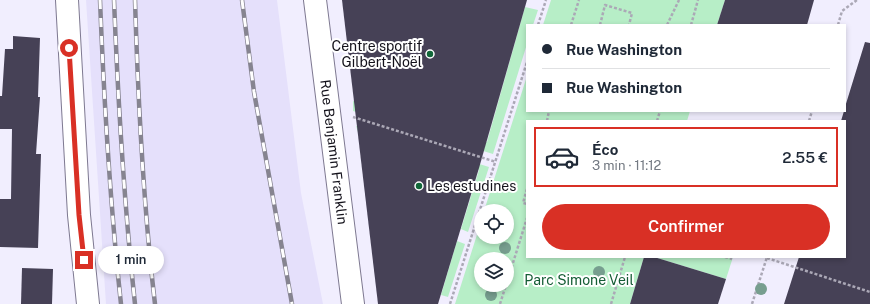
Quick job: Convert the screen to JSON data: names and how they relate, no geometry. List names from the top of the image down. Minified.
{"streets":{"street":["Rue Benjamin Franklin"]},"parks":["Parc Simone Veil"],"places":["Centre sportif Gilbert-Noël","Les estudines"],"page":{"banner":["Rue Washington","Rue Washington"],"list":[{"name":"Éco","note":"3 min · 11:12","value":"2.55 €"}],"buttons":"Confirmer","bubble":"1 min"}}
